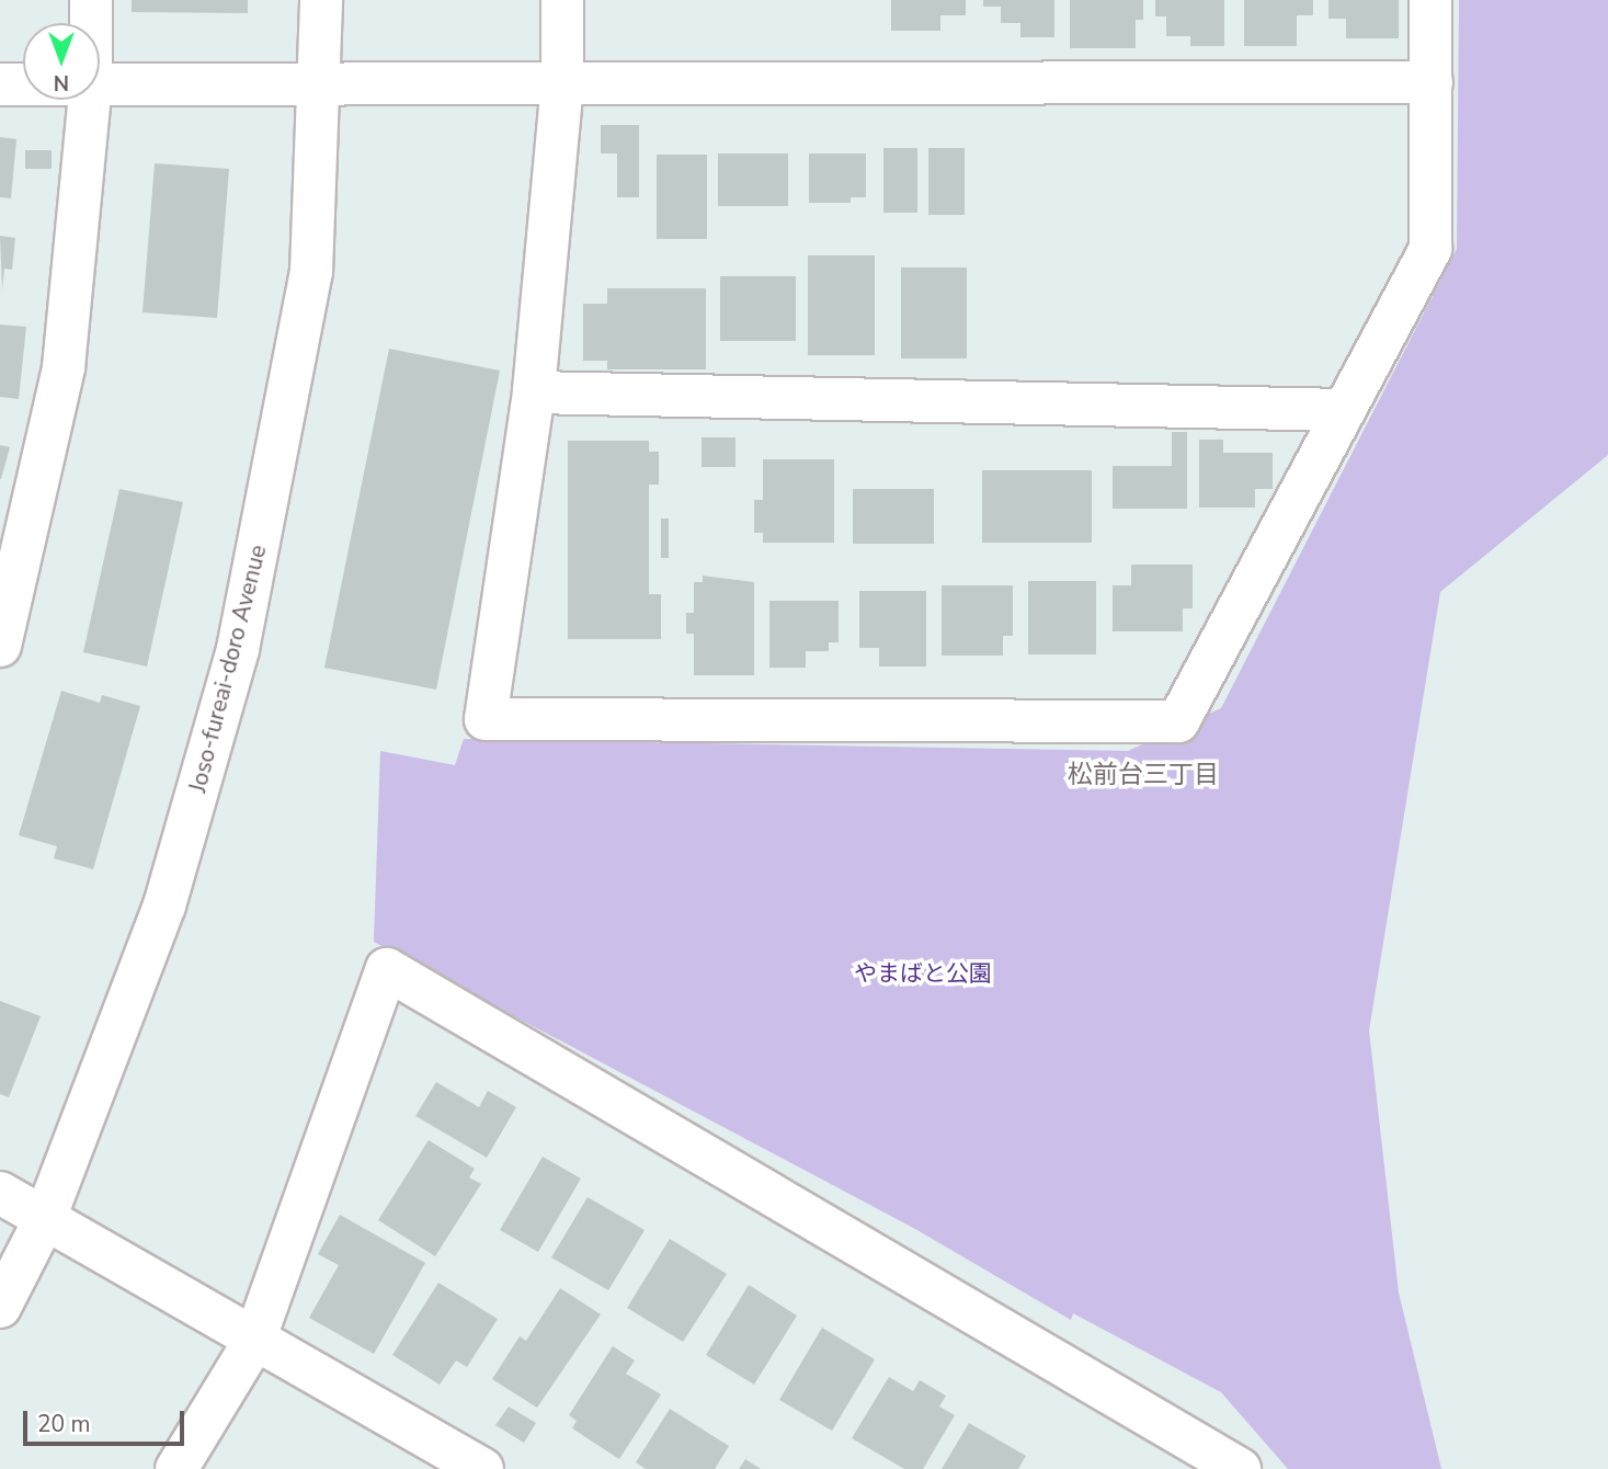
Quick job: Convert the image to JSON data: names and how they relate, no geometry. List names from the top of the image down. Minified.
{"streets":{"street":["Joso-fureai-doro Avenue"]},"districts":["松前台三丁目"],"parks":["やまばと公園"],"scale_bar":"20 m","north":"bottom"}
